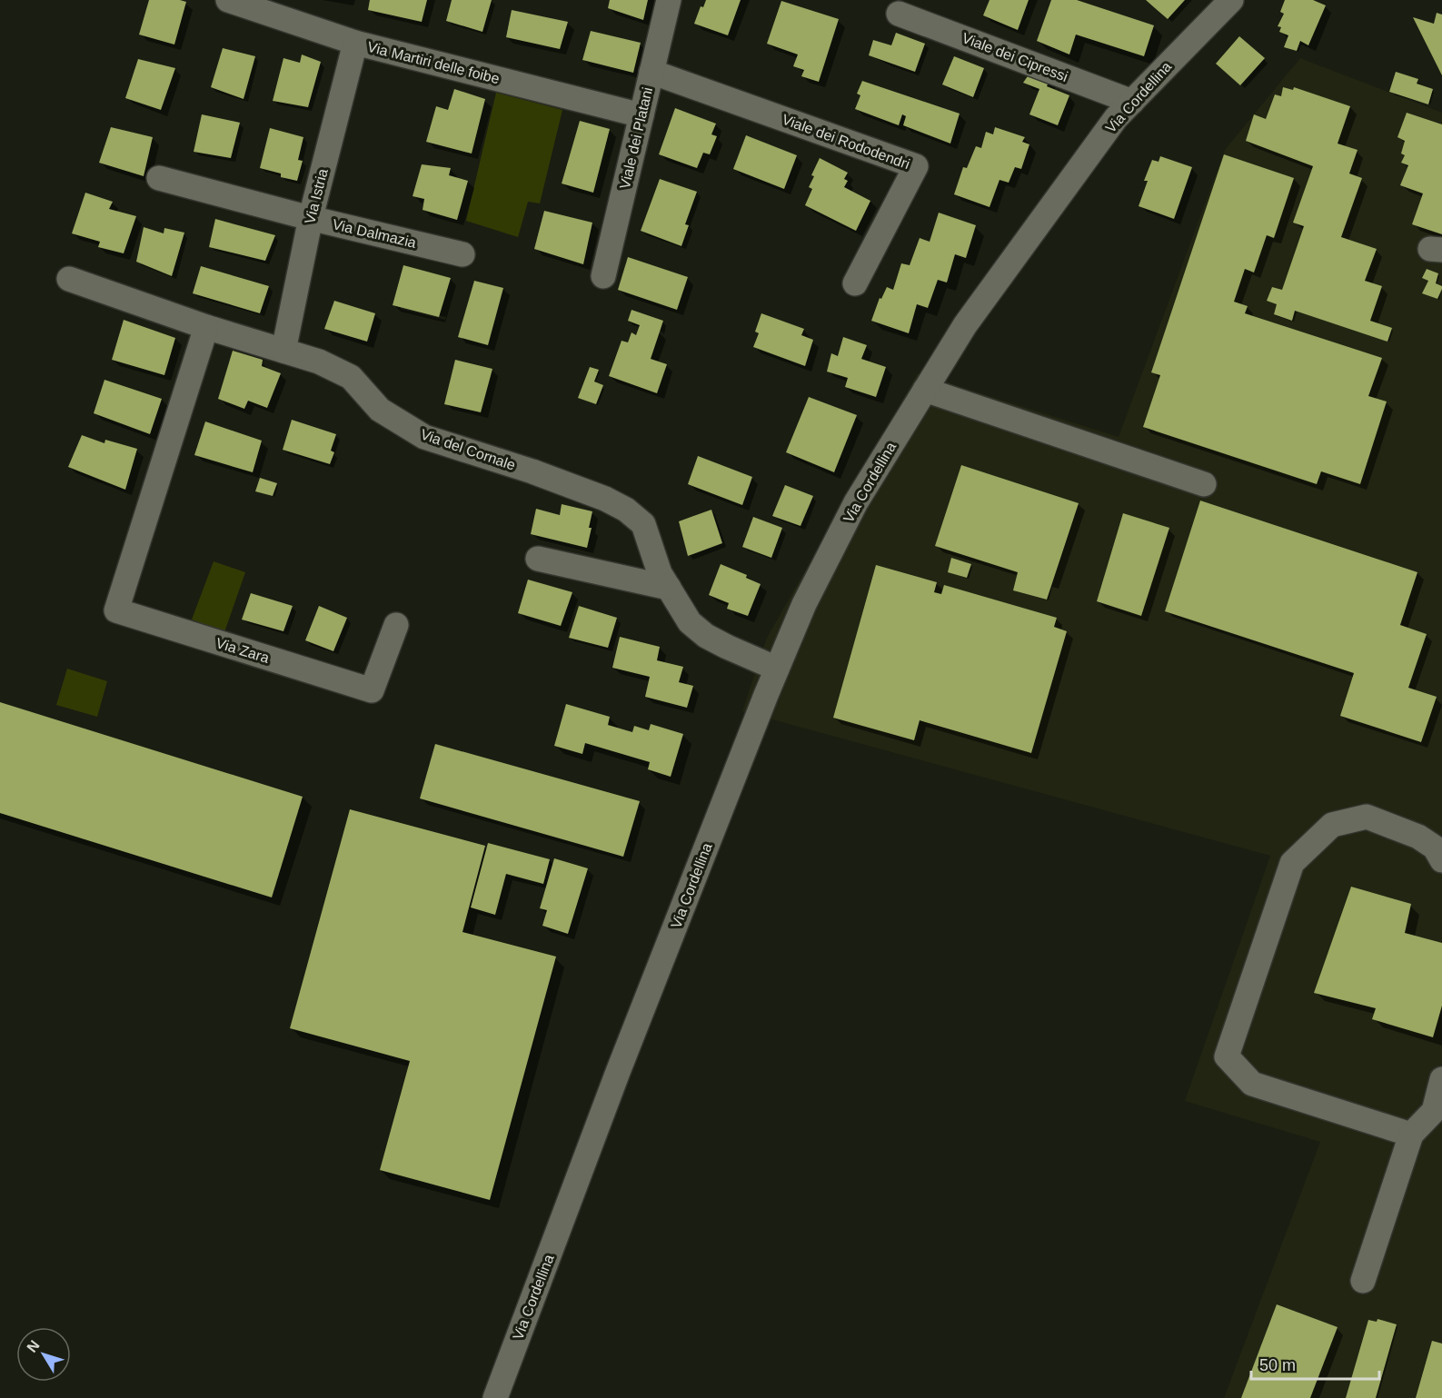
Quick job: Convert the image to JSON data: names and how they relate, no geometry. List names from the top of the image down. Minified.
{"streets":{"street":["Viale dei Cipressi","Via Martiri delle foibe","Via Cordellina","Viale dei Platani","Viale dei Rododendri","Via Istria","Via Dalmazia","Via del Cornale","Via Zara"]},"crossings":[["Viale dei Cipressi","Via Cordellina"],["Via Martiri delle foibe","Viale dei Platani"],["Via Martiri delle foibe","Via Istria"],["Via Cordellina","Via del Cornale"],["Viale dei Platani","Viale dei Rododendri"],["Via Istria","Via Dalmazia"],["Via Istria","Via del Cornale"],["Via del Cornale","Via Zara"]],"scale_bar":"50 m","north":"top left"}
